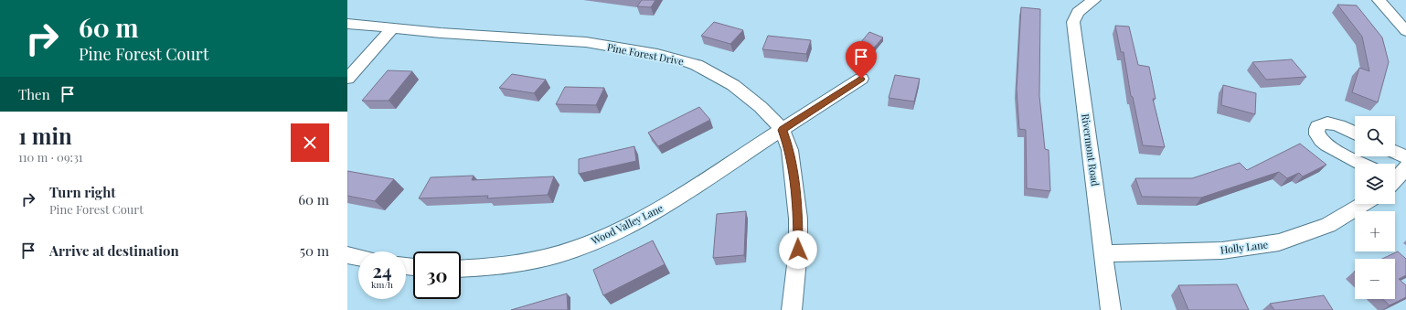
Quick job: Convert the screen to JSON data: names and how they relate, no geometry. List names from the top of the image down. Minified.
{"streets":{"street":["Pine Forest Drive","Rivermont Road","Wood Valley Lane","Holly Lane"]},"crossings":[["Pine Forest Drive","Wood Valley Lane"],["Rivermont Road","Holly Lane"]],"page":{"turn":["60 m","Pine Forest Court"],"then":"Then","heading":["1 min","110 m · 09:31"],"map_buttons":["+","−"],"list":[{"name":"Turn right","note":"Pine Forest Court","value":"60 m"},{"name":"Arrive at destination","value":"50 m"}],"speed":"24 km/h","limit":"30"}}
